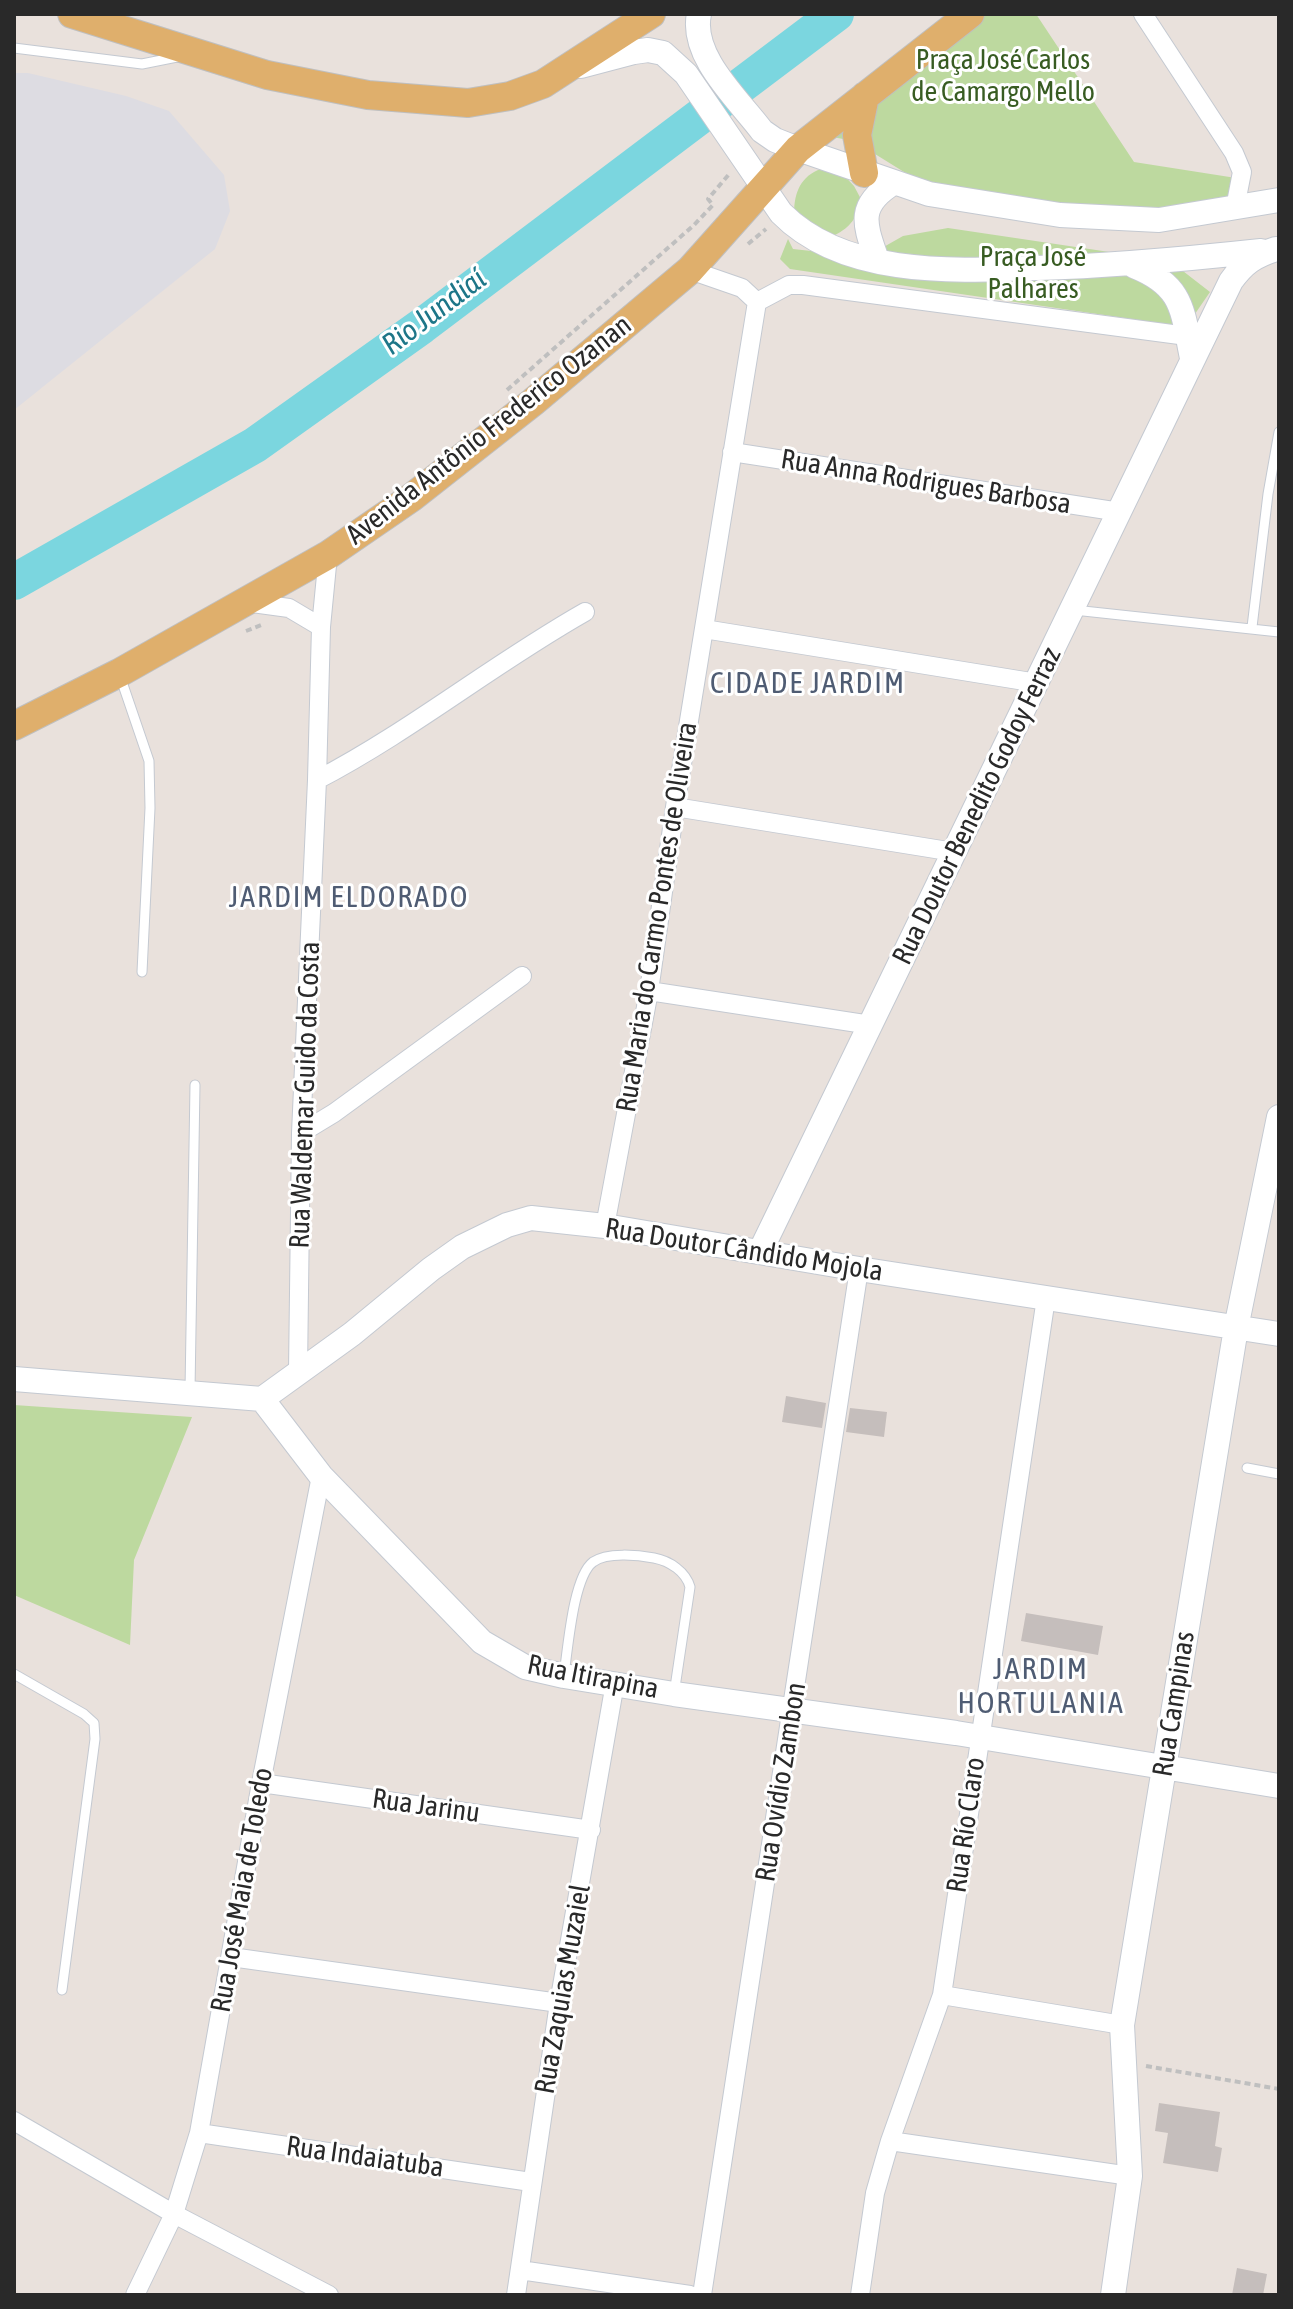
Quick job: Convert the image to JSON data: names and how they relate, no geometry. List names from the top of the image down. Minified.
{"streets":{"main road":["Avenida Antônio Frederico Ozanan"],"street":["Rua Anna Rodrigues Barbosa","Rua Doutor Benedito Godoy Ferraz","Rua Maria do Carmo Pontes de Oliveira","Rua Waldemar Guido da Costa","Rua Doutor Cândido Mojola","Rua Itirapina","Rua Campinas","Rua Ovídio Zambon","Rua Jarinu","Rua Río Claro","Rua José Maia de Toledo","Rua Zaquias Muzaiel","Rua Indaiatuba"]},"crossings":[["Avenida Antônio Frederico Ozanan","Rua Waldemar Guido da Costa"],["Rua Anna Rodrigues Barbosa","Rua Doutor Benedito Godoy Ferraz"],["Rua Anna Rodrigues Barbosa","Rua Maria do Carmo Pontes de Oliveira"],["Rua Doutor Benedito Godoy Ferraz","Rua Doutor Cândido Mojola"],["Rua Maria do Carmo Pontes de Oliveira","Rua Doutor Cândido Mojola"],["Rua Waldemar Guido da Costa","Rua Doutor Cândido Mojola"],["Rua Doutor Cândido Mojola","Rua Itirapina"],["Rua Doutor Cândido Mojola","Rua Campinas"],["Rua Doutor Cândido Mojola","Rua Ovídio Zambon"],["Rua Doutor Cândido Mojola","Rua Río Claro"],["Rua Itirapina","Rua Campinas"],["Rua Itirapina","Rua Ovídio Zambon"],["Rua Itirapina","Rua Río Claro"],["Rua Itirapina","Rua José Maia de Toledo"],["Rua Itirapina","Rua Zaquias Muzaiel"],["Rua Jarinu","Rua José Maia de Toledo"],["Rua Jarinu","Rua Zaquias Muzaiel"],["Rua José Maia de Toledo","Rua Indaiatuba"],["Rua Zaquias Muzaiel","Rua Indaiatuba"]],"districts":["CIDADE JARDIM","JARDIM ELDORADO","JARDIM HORTULANIA"],"water":["Rio Jundiaí"],"parks":["Praça José Carlos de Camargo Mello","Praça José Palhares"]}
